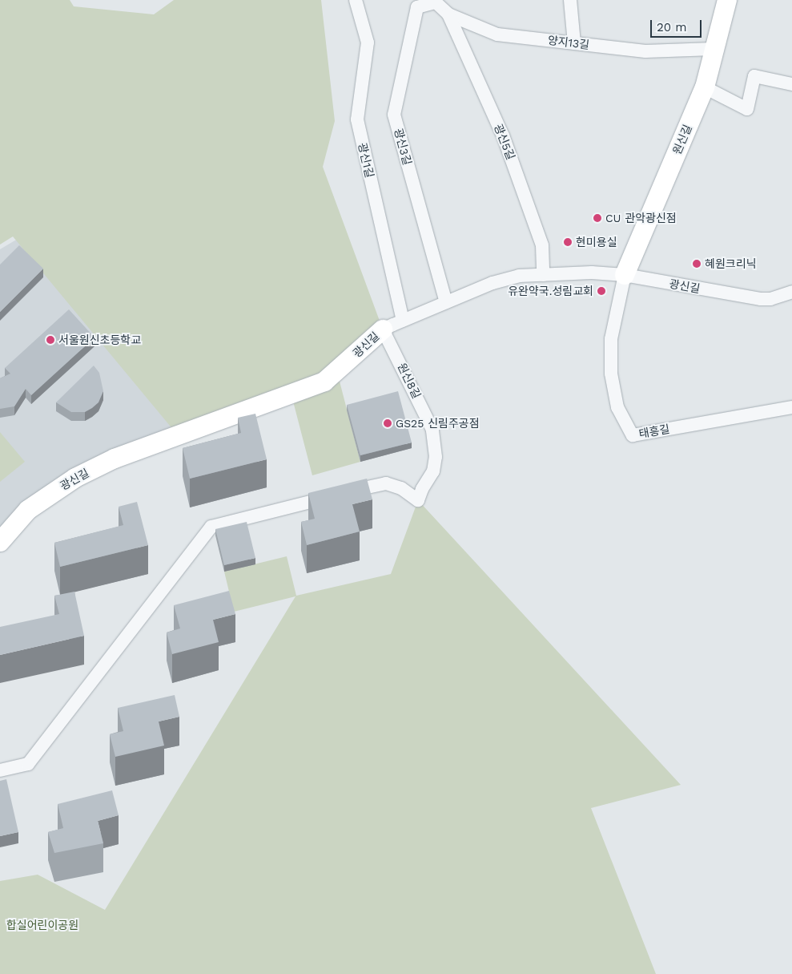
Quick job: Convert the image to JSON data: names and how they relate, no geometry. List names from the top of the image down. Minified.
{"streets":{"street":["양지13길","원신길","광신5길","광신3길","광신1길","광신길","원신8길","태흥길"]},"crossings":[["양지13길","원신길"],["양지13길","광신5길"],["양지13길","광신3길"],["원신길","광신길"],["원신길","태흥길"],["광신5길","광신길"],["광신3길","광신길"],["광신1길","광신길"],["광신길","원신8길"],["광신길","태흥길"]],"parks":["합실어린이공원"],"places":["CU 관악광신점","현미용실","혜원크리닉","유완약국.성림교회","서울원신초등학교","GS25 신림주공점"],"scale_bar":"20 m"}
